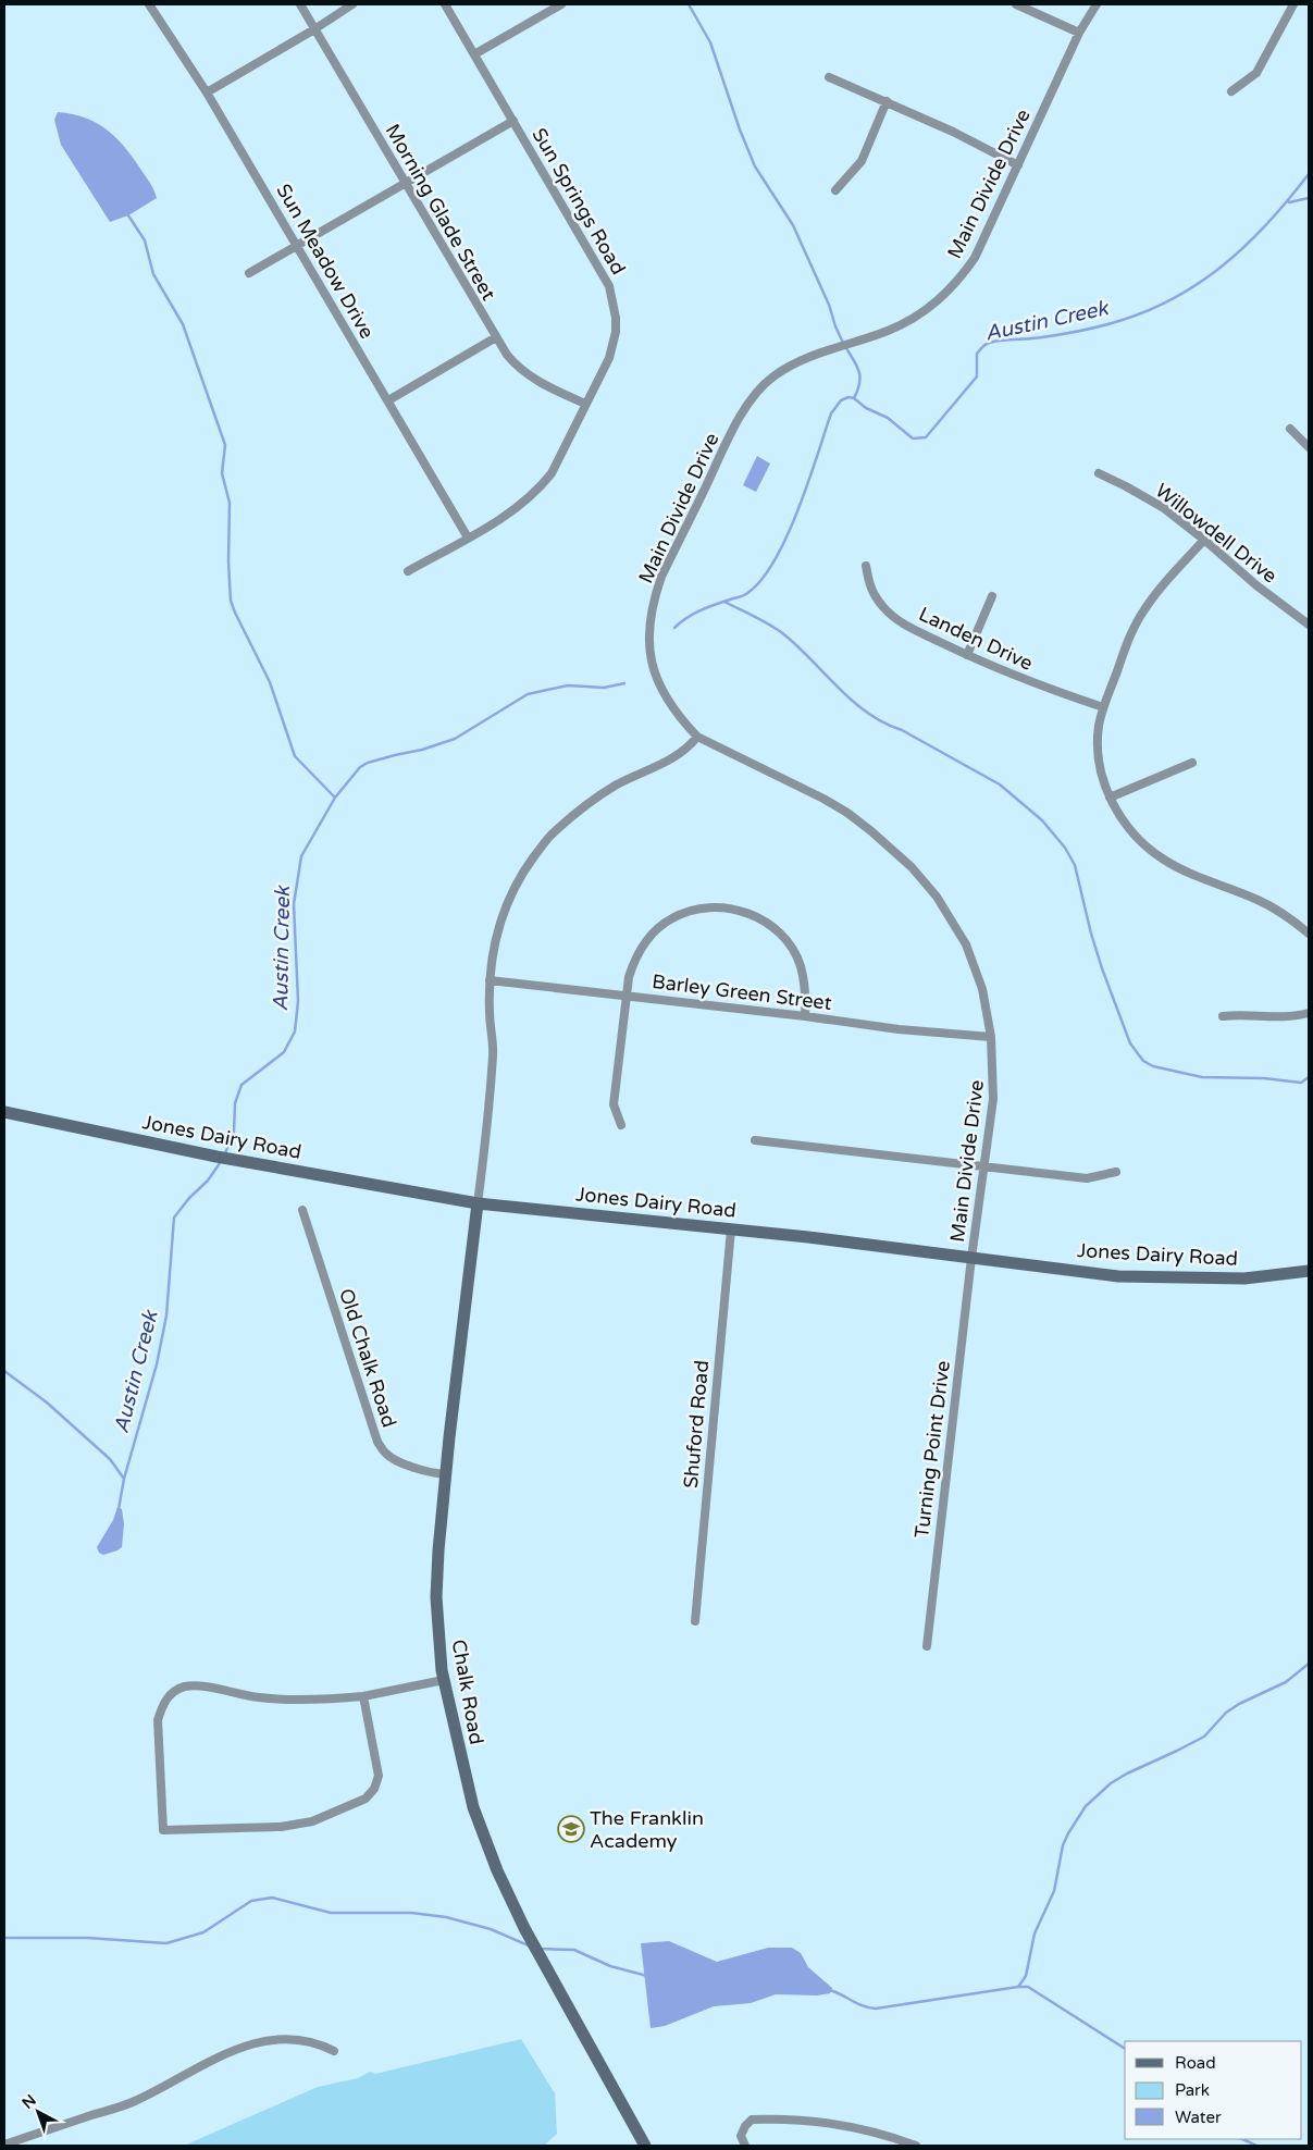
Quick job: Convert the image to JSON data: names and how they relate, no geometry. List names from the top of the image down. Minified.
{"streets":{"street":["Main Divide Drive","Sun Springs Road","Morning Glade Street","Sun Meadow Drive","Willowdell Drive","Landen Drive","Barley Green Street","Jones Dairy Road","Old Chalk Road","Shuford Road","Turning Point Drive","Chalk Road"]},"crossings":[["Main Divide Drive","Barley Green Street"],["Main Divide Drive","Jones Dairy Road"],["Main Divide Drive","Turning Point Drive"],["Sun Springs Road","Morning Glade Street"],["Sun Springs Road","Sun Meadow Drive"],["Jones Dairy Road","Shuford Road"],["Jones Dairy Road","Turning Point Drive"],["Jones Dairy Road","Chalk Road"],["Old Chalk Road","Chalk Road"]],"water":["Austin Creek"],"places":{"school or university":["The Franklin Academy"]},"legend":["Road","Park","Water"],"north":"top left"}
